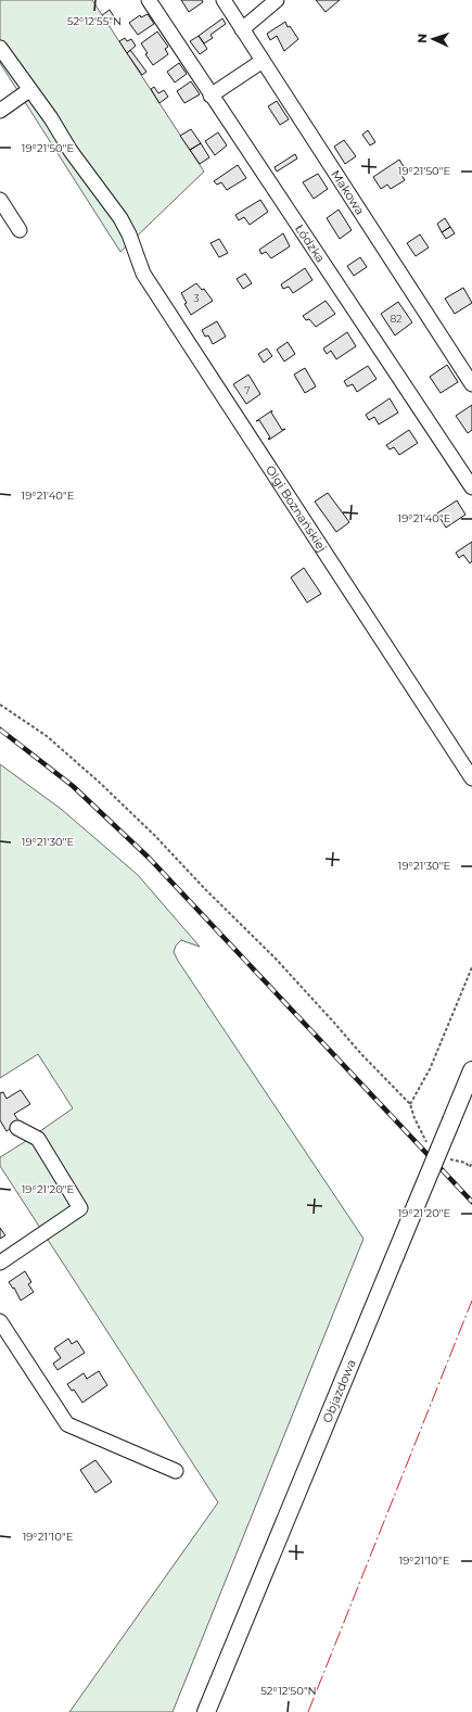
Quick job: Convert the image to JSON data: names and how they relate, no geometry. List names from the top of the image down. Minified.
{"streets":{"main road":["Objazdowa"],"street":["Makowa","Łódzka","Olgi Boznańskiej"]},"house_numbers":["3","82","7"],"north":"left","coordinates":["52°12'55\"N","19°21'50\"E","19°21'40\"E","19°21'30\"E","19°21'20\"E","19°21'10\"E","52°12'50\"N"]}
